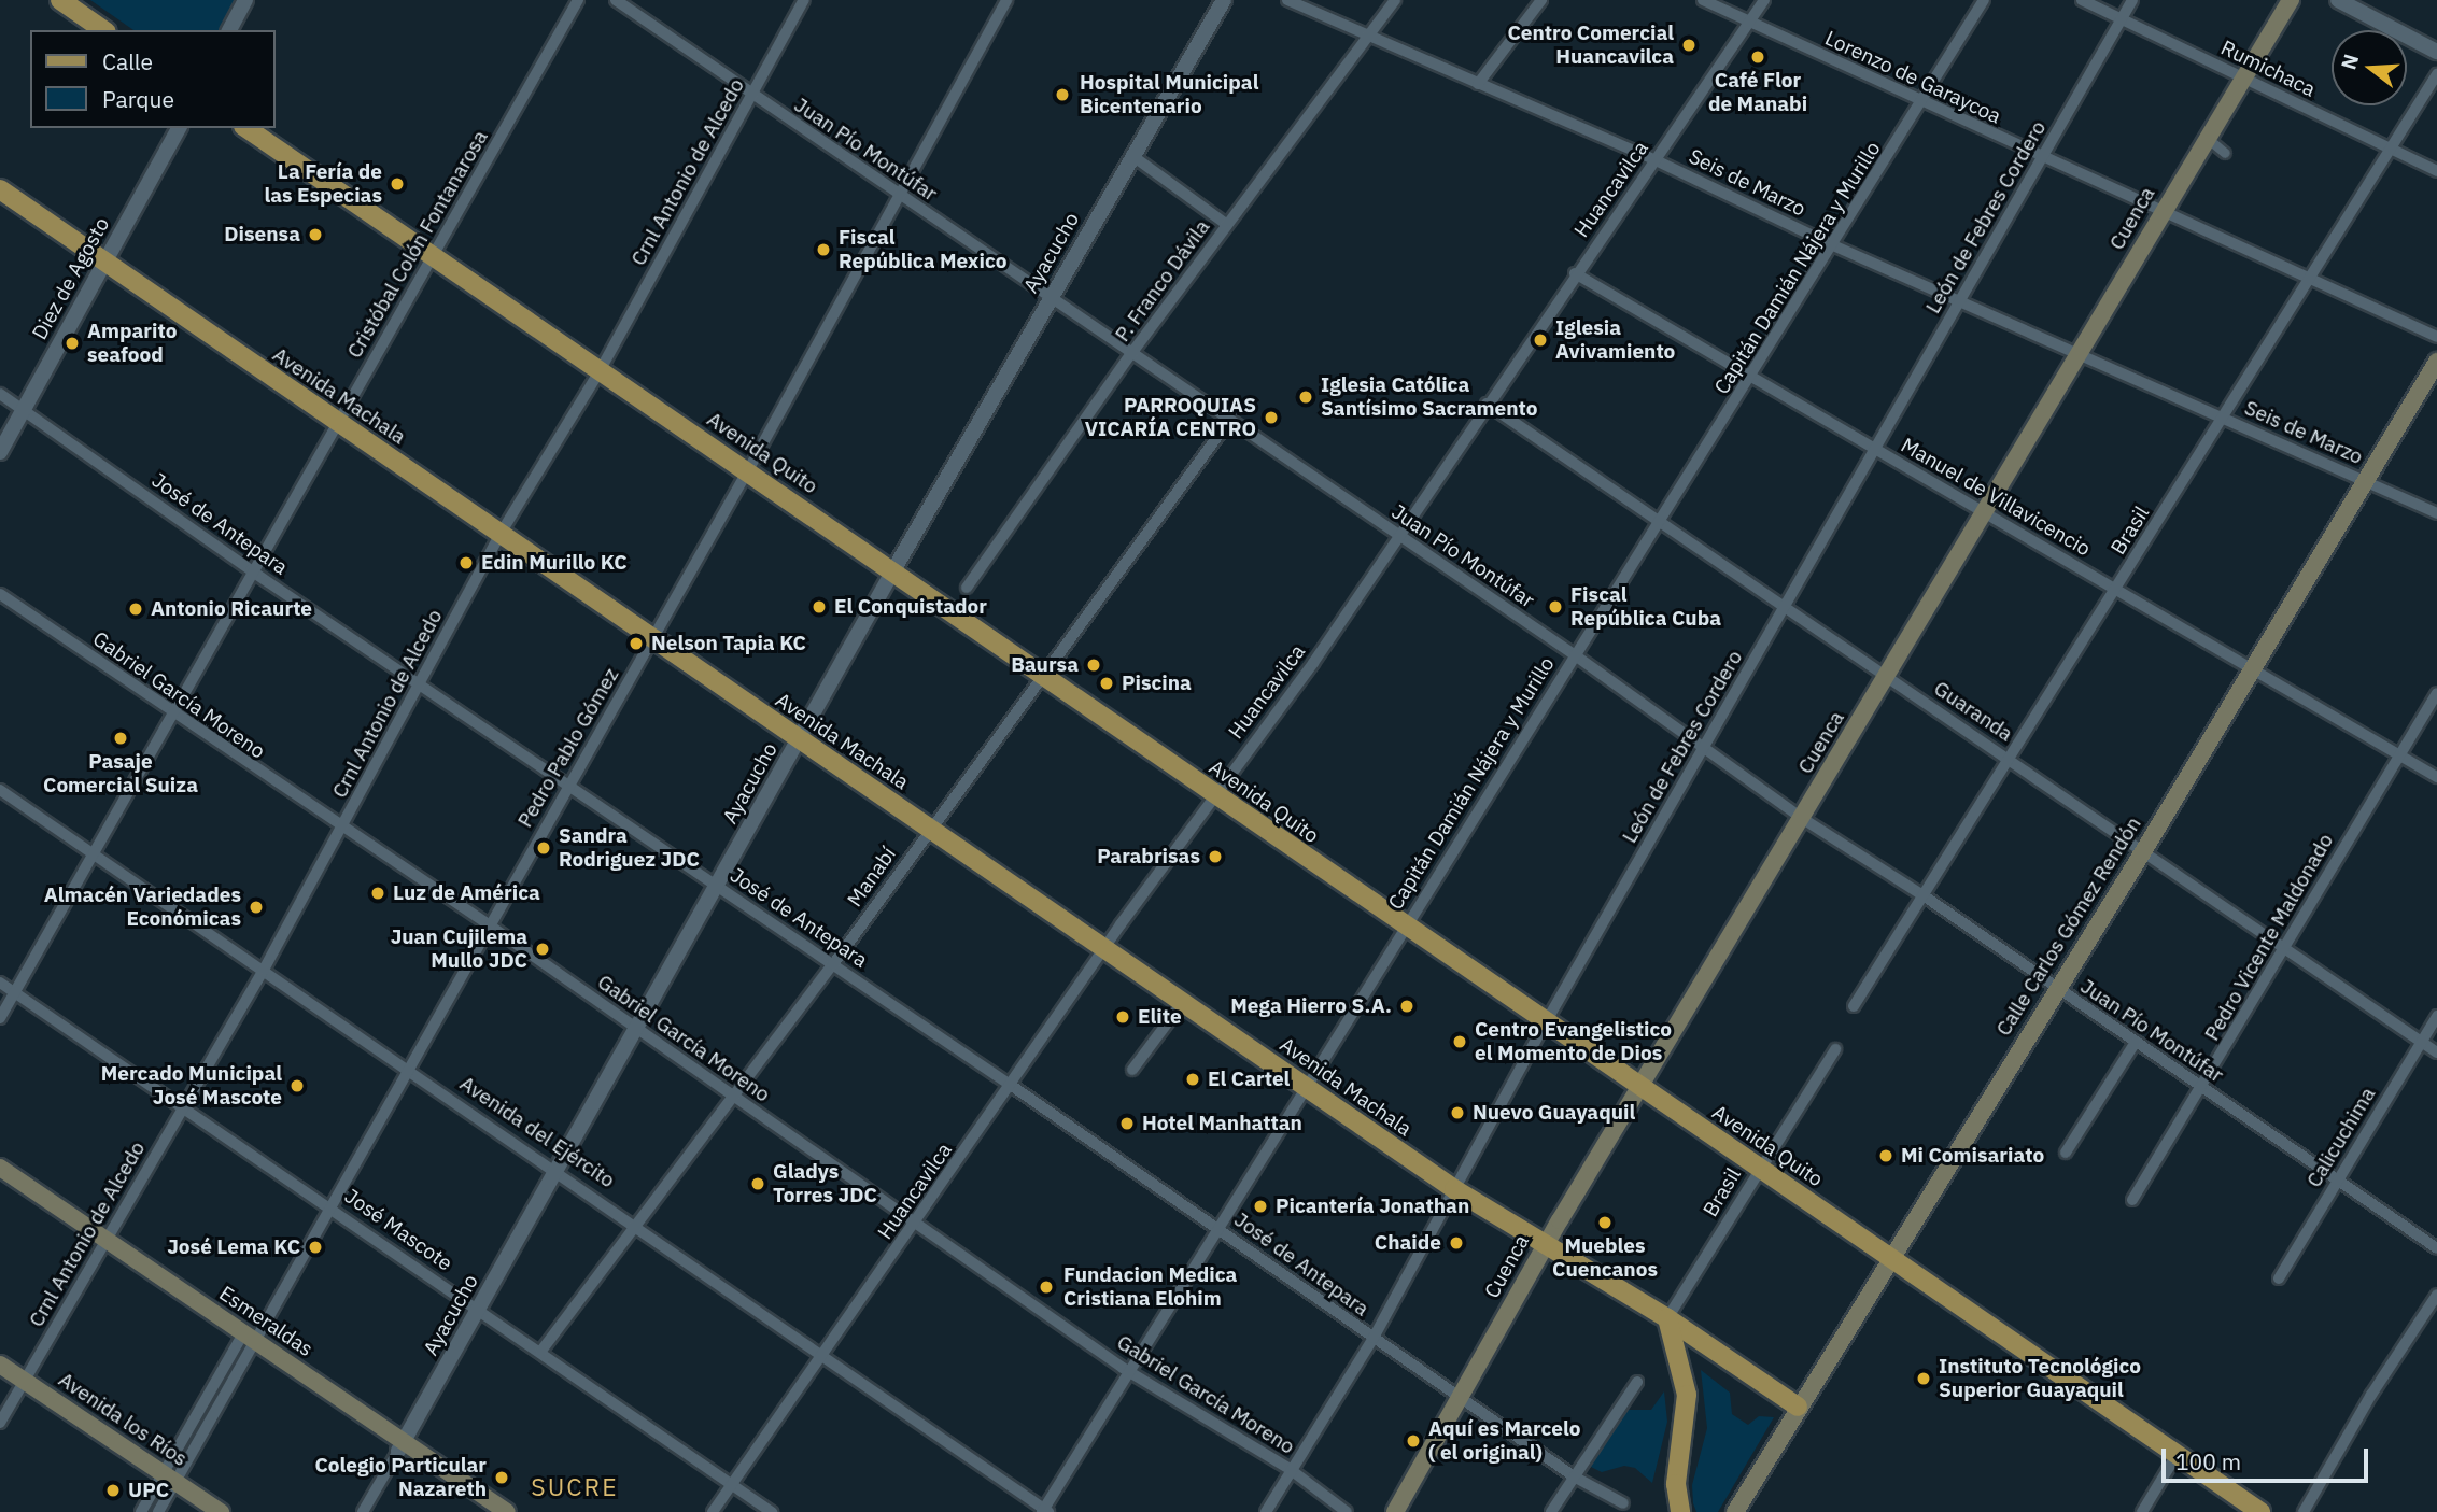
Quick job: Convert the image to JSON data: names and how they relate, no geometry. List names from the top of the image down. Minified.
{"streets":{"main road":["Cuenca","Avenida Machala","Avenida Quito","Calle Carlos Gómez Rendón","Esmeraldas","Avenida los Ríos"],"street":["Rumichaca","Lorenzo de Garaycoa","Juan Pío Montúfar","Crnl Antonio de Alcedo","Seis de Marzo","Huancavilca","León de Febres Cordero","Cristóbal Colón Fontanarosa","Ayacucho","Capitán Damián Nájera y Murillo","Diez de Agosto","P. Franco Dávila","Manuel de Villavicencio","José de Antepara","Brasil","Gabriel García Moreno","Guaranda","Pedro Pablo Gómez","Manabí","Pedro Vicente Maldonado","Avenida del Ejército","Calicuchima","José Mascote"]},"crossings":[["Rumichaca","León de Febres Cordero"],["Rumichaca","Cuenca"],["Rumichaca","Brasil"],["Lorenzo de Garaycoa","Huancavilca"],["Lorenzo de Garaycoa","León de Febres Cordero"],["Lorenzo de Garaycoa","Cuenca"],["Lorenzo de Garaycoa","Capitán Damián Nájera y Murillo"],["Lorenzo de Garaycoa","Brasil"],["Juan Pío Montúfar","Crnl Antonio de Alcedo"],["Juan Pío Montúfar","Huancavilca"],["Juan Pío Montúfar","León de Febres Cordero"],["Juan Pío Montúfar","Cuenca"],["Juan Pío Montúfar","Ayacucho"],["Juan Pío Montúfar","Capitán Damián Nájera y Murillo"],["Juan Pío Montúfar","P. Franco Dávila"],["Juan Pío Montúfar","Brasil"],["Juan Pío Montúfar","Pedro Pablo Gómez"],["Juan Pío Montúfar","Manabí"],["Juan Pío Montúfar","Calle Carlos Gómez Rendón"],["Juan Pío Montúfar","Pedro Vicente Maldonado"],["Juan Pío Montúfar","Calicuchima"],["Crnl Antonio de Alcedo","Avenida Machala"],["Crnl Antonio de Alcedo","Avenida Quito"],["Crnl Antonio de Alcedo","José de Antepara"],["Crnl Antonio de Alcedo","Gabriel García Moreno"],["Crnl Antonio de Alcedo","Avenida del Ejército"],["Crnl Antonio de Alcedo","José Mascote"],["Crnl Antonio de Alcedo","Esmeraldas"],["Crnl Antonio de Alcedo","Avenida los Ríos"],["Seis de Marzo","Huancavilca"],["Seis de Marzo","León de Febres Cordero"],["Seis de Marzo","Cuenca"],["Seis de Marzo","Capitán Damián Nájera y Murillo"],["Seis de Marzo","P. Franco Dávila"],["Seis de Marzo","Brasil"],["Seis de Marzo","Calle Carlos Gómez Rendón"],["Huancavilca","Avenida Machala"],["Huancavilca","Avenida Quito"],["Huancavilca","Manuel de Villavicencio"],["Huancavilca","José de Antepara"],["Huancavilca","Gabriel García Moreno"],["Huancavilca","Guaranda"],["Huancavilca","Avenida del Ejército"],["Huancavilca","José Mascote"],["León de Febres Cordero","Avenida Machala"],["León de Febres Cordero","Avenida Quito"],["León de Febres Cordero","Manuel de Villavicencio"],["León de Febres Cordero","José de Antepara"],["León de Febres Cordero","Gabriel García Moreno"],["León de Febres Cordero","Guaranda"],["Cuenca","Avenida Machala"],["Cuenca","Avenida Quito"],["Cuenca","Manuel de Villavicencio"],["Cuenca","José de Antepara"],["Cuenca","Guaranda"],["Cristóbal Colón Fontanarosa","Avenida Machala"],["Cristóbal Colón Fontanarosa","Avenida Quito"],["Cristóbal Colón Fontanarosa","José de Antepara"],["Cristóbal Colón Fontanarosa","Gabriel García Moreno"],["Cristóbal Colón Fontanarosa","Avenida del Ejército"],["Cristóbal Colón Fontanarosa","José Mascote"],["Ayacucho","Avenida Machala"],["Ayacucho","Avenida Quito"],["Ayacucho","José de Antepara"],["Ayacucho","Gabriel García Moreno"],["Ayacucho","Avenida del Ejército"],["Ayacucho","José Mascote"],["Ayacucho","Esmeraldas"],["Capitán Damián Nájera y Murillo","Avenida Machala"],["Capitán Damián Nájera y Murillo","Avenida Quito"],["Capitán Damián Nájera y Murillo","Manuel de Villavicencio"],["Capitán Damián Nájera y Murillo","José de Antepara"],["Capitán Damián Nájera y Murillo","Gabriel García Moreno"],["Capitán Damián Nájera y Murillo","Guaranda"],["Capitán Damián Nájera y Murillo","Avenida del Ejército"],["Diez de Agosto","Avenida Machala"],["Diez de Agosto","José de Antepara"],["Avenida Machala","Brasil"],["Avenida Machala","Pedro Pablo Gómez"],["Avenida Machala","Manabí"],["Avenida Machala","Calle Carlos Gómez Rendón"],["Avenida Quito","Brasil"],["Avenida Quito","Pedro Pablo Gómez"],["Avenida Quito","Manabí"],["Avenida Quito","Calle Carlos Gómez Rendón"],["Manuel de Villavicencio","Brasil"],["Manuel de Villavicencio","Calle Carlos Gómez Rendón"],["Manuel de Villavicencio","Pedro Vicente Maldonado"],["José de Antepara","Pedro Pablo Gómez"],["José de Antepara","Manabí"],["Brasil","Guaranda"],["Gabriel García Moreno","Pedro Pablo Gómez"],["Gabriel García Moreno","Manabí"],["Guaranda","Calle Carlos Gómez Rendón"],["Guaranda","Pedro Vicente Maldonado"],["Guaranda","Calicuchima"],["Pedro Pablo Gómez","Avenida del Ejército"],["Pedro Pablo Gómez","José Mascote"],["Pedro Pablo Gómez","Esmeraldas"],["Pedro Pablo Gómez","Avenida los Ríos"],["Manabí","Avenida del Ejército"],["Manabí","José Mascote"]],"districts":["SUCRE"],"places":["Centro Comercial Huancavilca","Café Flor de Manabi","Hospital Municipal Bicentenario","La Fería de las Especias","Disensa","Fiscal República Mexico","Iglesia Avivamiento","Amparito seafood","Iglesia Católica Santísimo Sacramento","PARROQUIAS VICARÍA CENTRO","Edin Murillo KC","El Conquistador","Fiscal República Cuba","Antonio Ricaurte","Nelson Tapia KC","Baursa","Piscina","Pasaje Comercial Suiza","Sandra Rodriguez JDC","Parabrisas","Luz de América","Almacén Variedades Económicas","Juan Cujilema Mullo JDC","Mega Hierro S.A.","Elite","Centro Evangelistico el Momento de Dios","El Cartel","Mercado Municipal José Mascote","Nuevo Guayaquil","Hotel Manhattan","Mi Comisariato","Gladys Torres JDC","Picantería Jonathan","Muebles Cuencanos","Chaide","José Lema KC","Fundacion Medica Cristiana Elohim","Instituto Tecnológico Superior Guayaquil","Aquí es Marcelo ( el original)","Colegio Particular Nazareth","UPC"],"legend":["Calle","Parque"],"scale_bar":"100 m","north":"left"}
